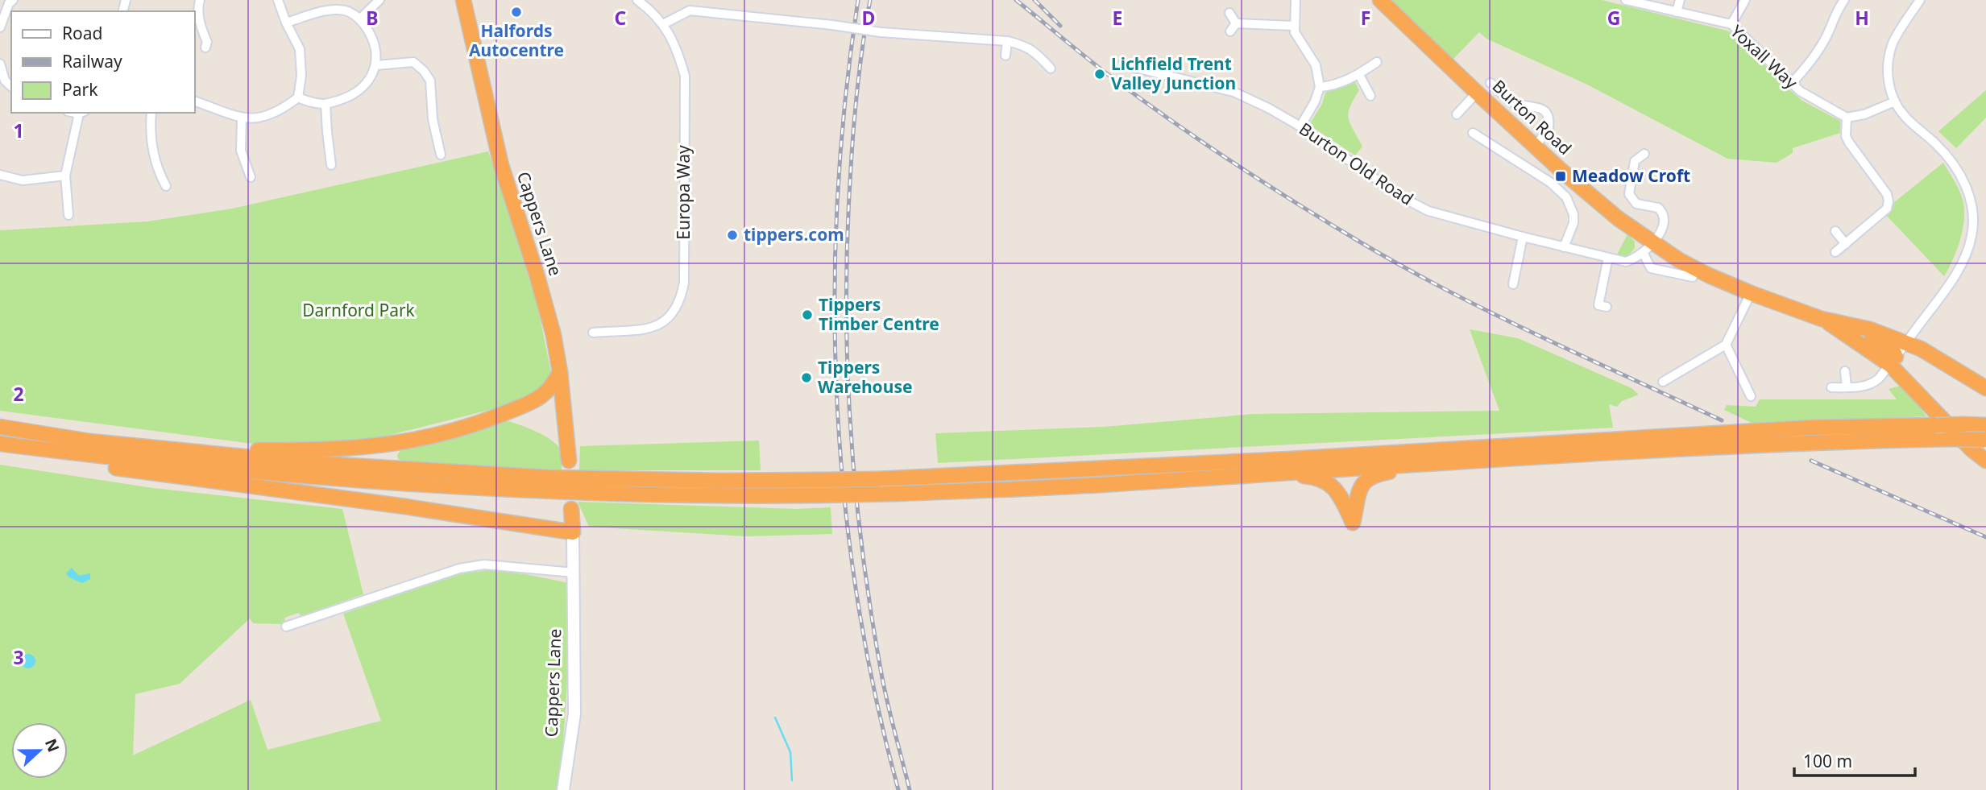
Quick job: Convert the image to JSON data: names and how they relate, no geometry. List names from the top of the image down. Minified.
{"streets":{"highway":["Burton Road","Cappers Lane"],"street":["Yoxall Way","Burton Old Road","Europa Way"]},"crossings":[["Burton Road","Burton Old Road"]],"parks":["Darnford Park"],"places":{"other":["Halfords Autocentre","Lichfield Trent Valley Junction","tippers.com","Tippers Timber Centre","Tippers Warehouse"],"transit":["Meadow Croft"]},"legend":["Road","Railway","Park"],"scale_bar":"100 m","north":"right","grid":{"columns":["B","C","D","E","F","G","H"],"rows":["1","2","3"]}}
